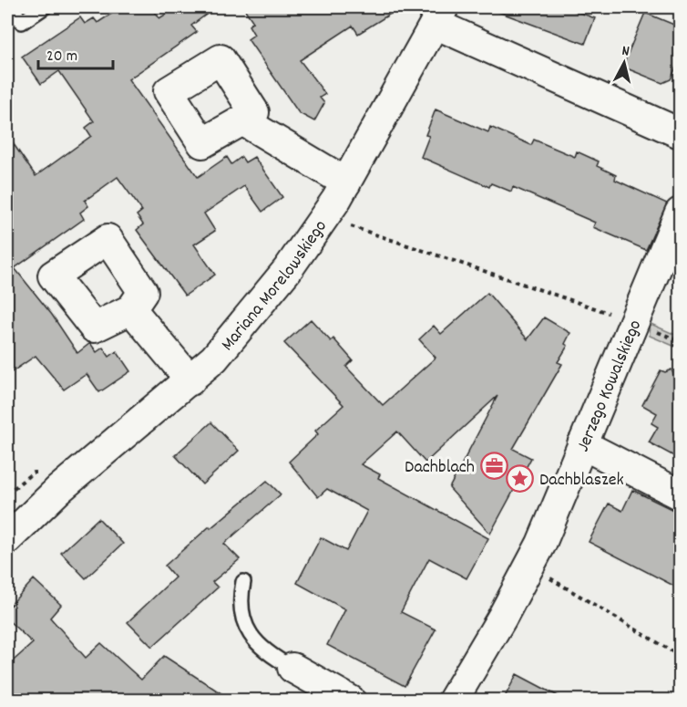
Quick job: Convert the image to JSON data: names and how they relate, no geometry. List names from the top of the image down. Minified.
{"streets":{"street":["Mariana Morelowskiego","Jerzego Kowalskiego"]},"places":{"office":["Dachblach"],"place":["Dachblaszek"]},"scale_bar":"20 m","north":"top"}
